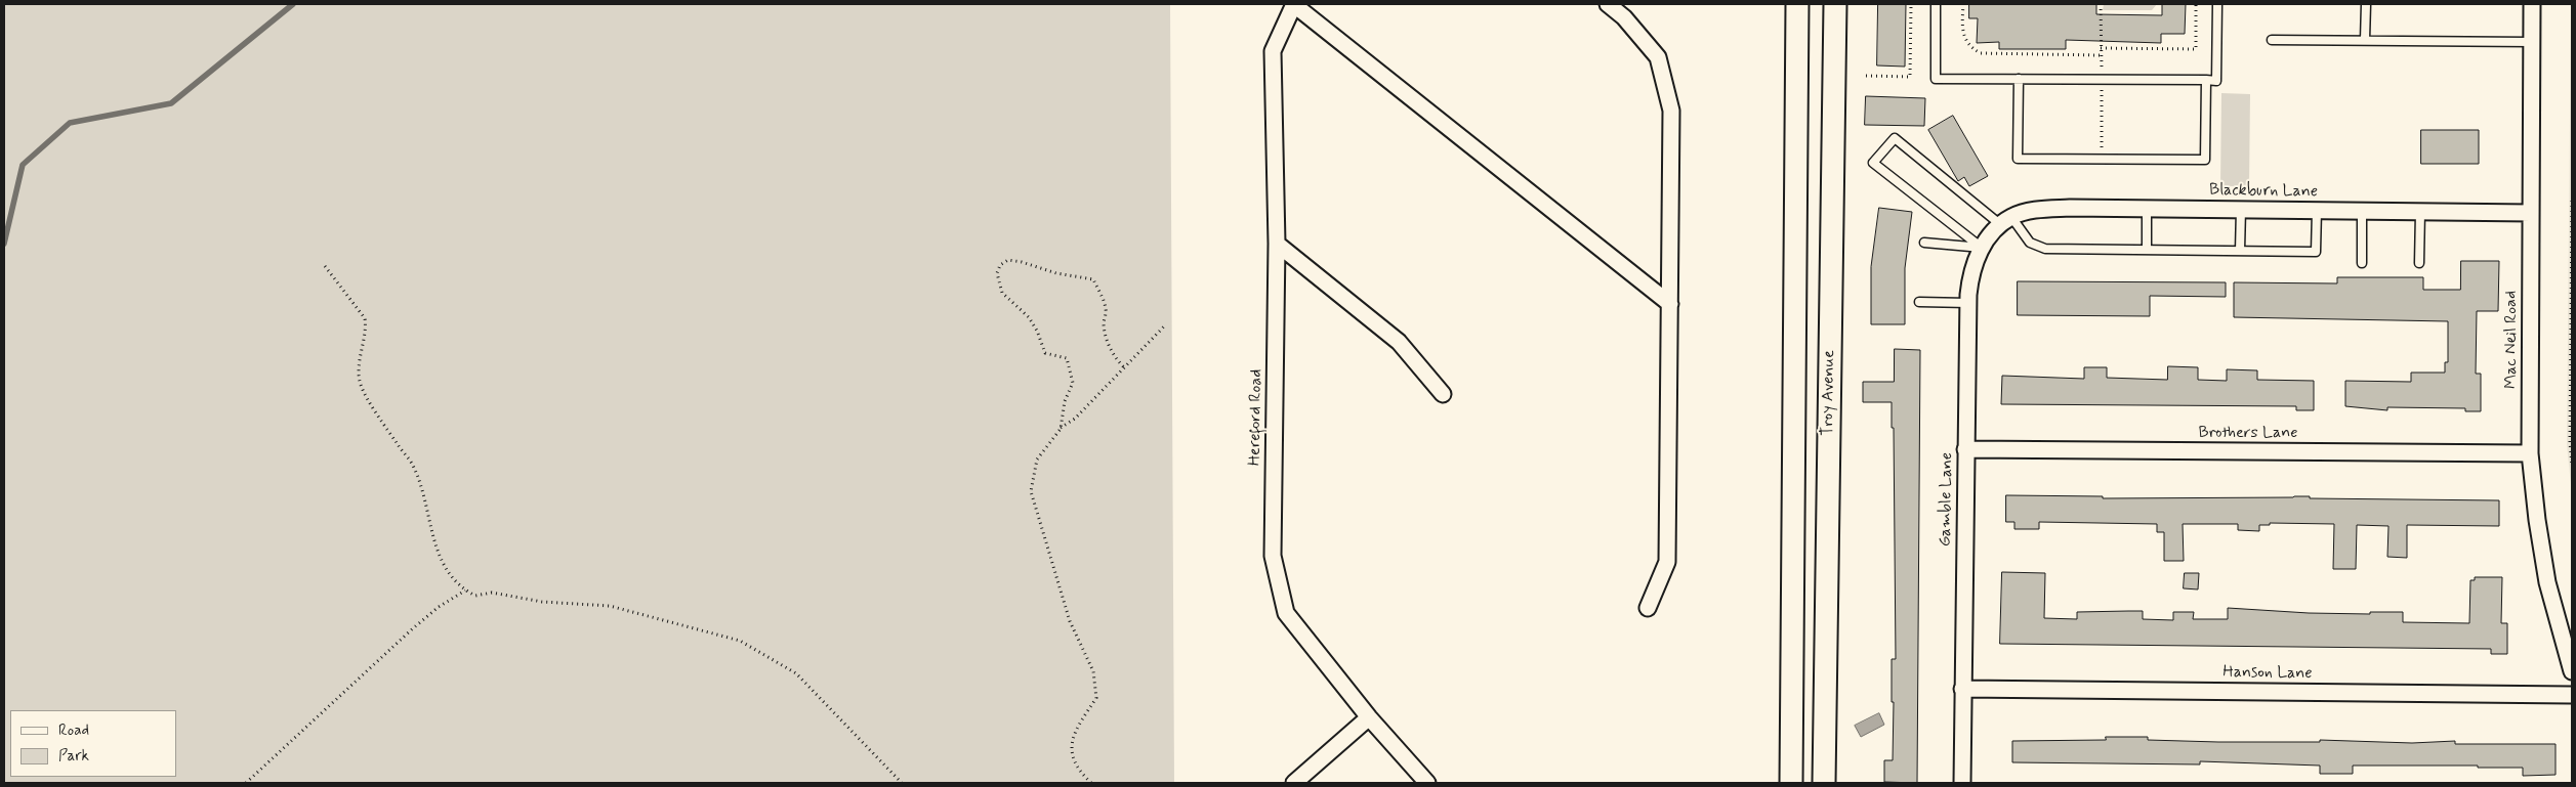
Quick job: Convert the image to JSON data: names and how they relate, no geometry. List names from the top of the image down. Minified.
{"streets":{"main road":["Troy Avenue"],"street":["Blackburn Lane","Mac Neil Road","Hereford Road","Brothers Lane","Gamble Lane","Hanson Lane"]},"crossings":[["Blackburn Lane","Mac Neil Road"],["Blackburn Lane","Gamble Lane"],["Mac Neil Road","Brothers Lane"],["Brothers Lane","Gamble Lane"],["Gamble Lane","Hanson Lane"]],"legend":["Road","Park"]}
